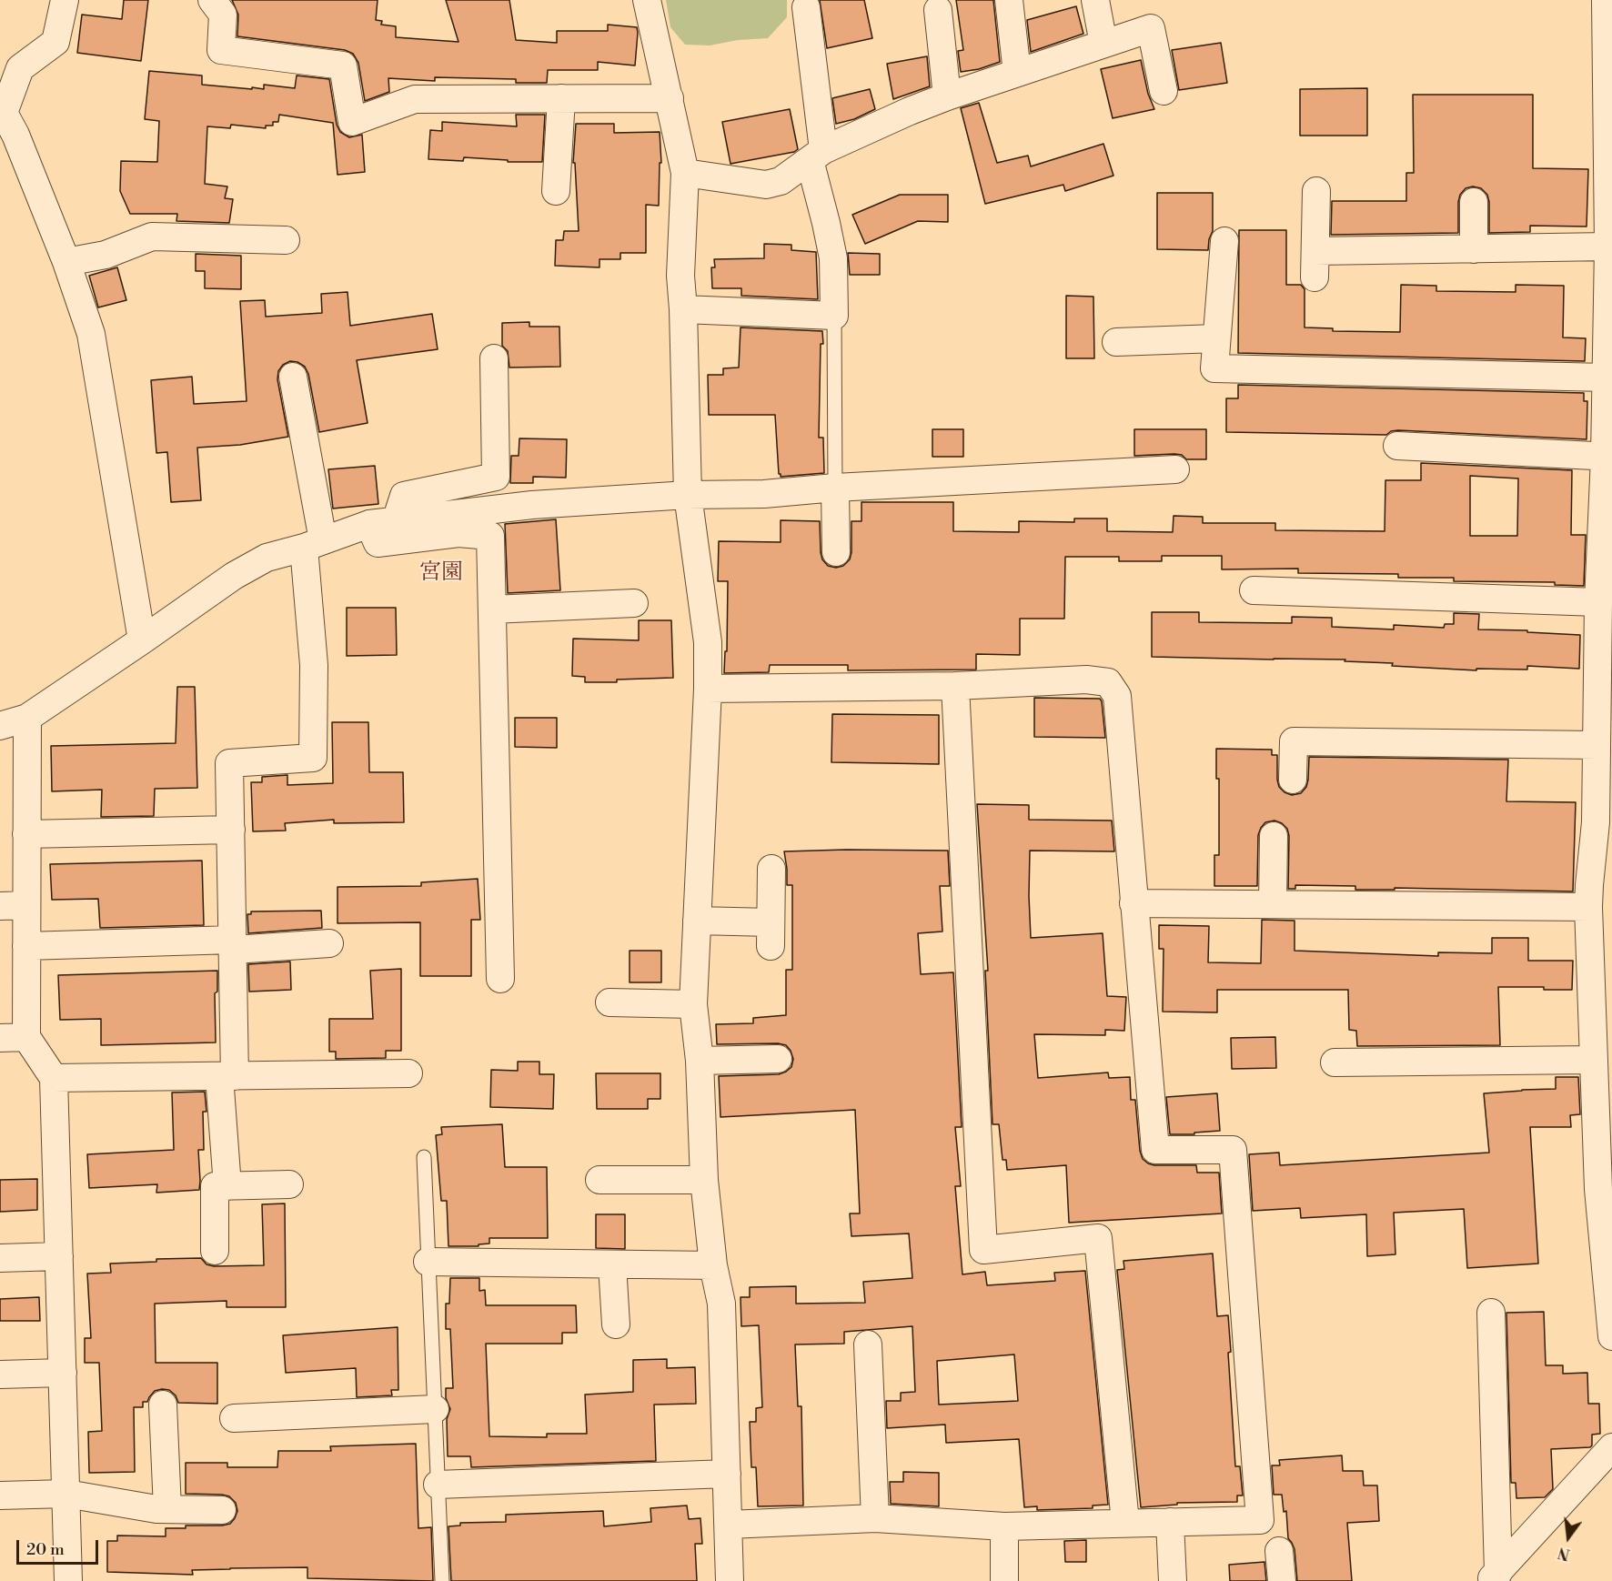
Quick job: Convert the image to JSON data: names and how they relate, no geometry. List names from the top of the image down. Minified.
{"districts":["宮園"],"scale_bar":"20 m","north":"bottom"}
